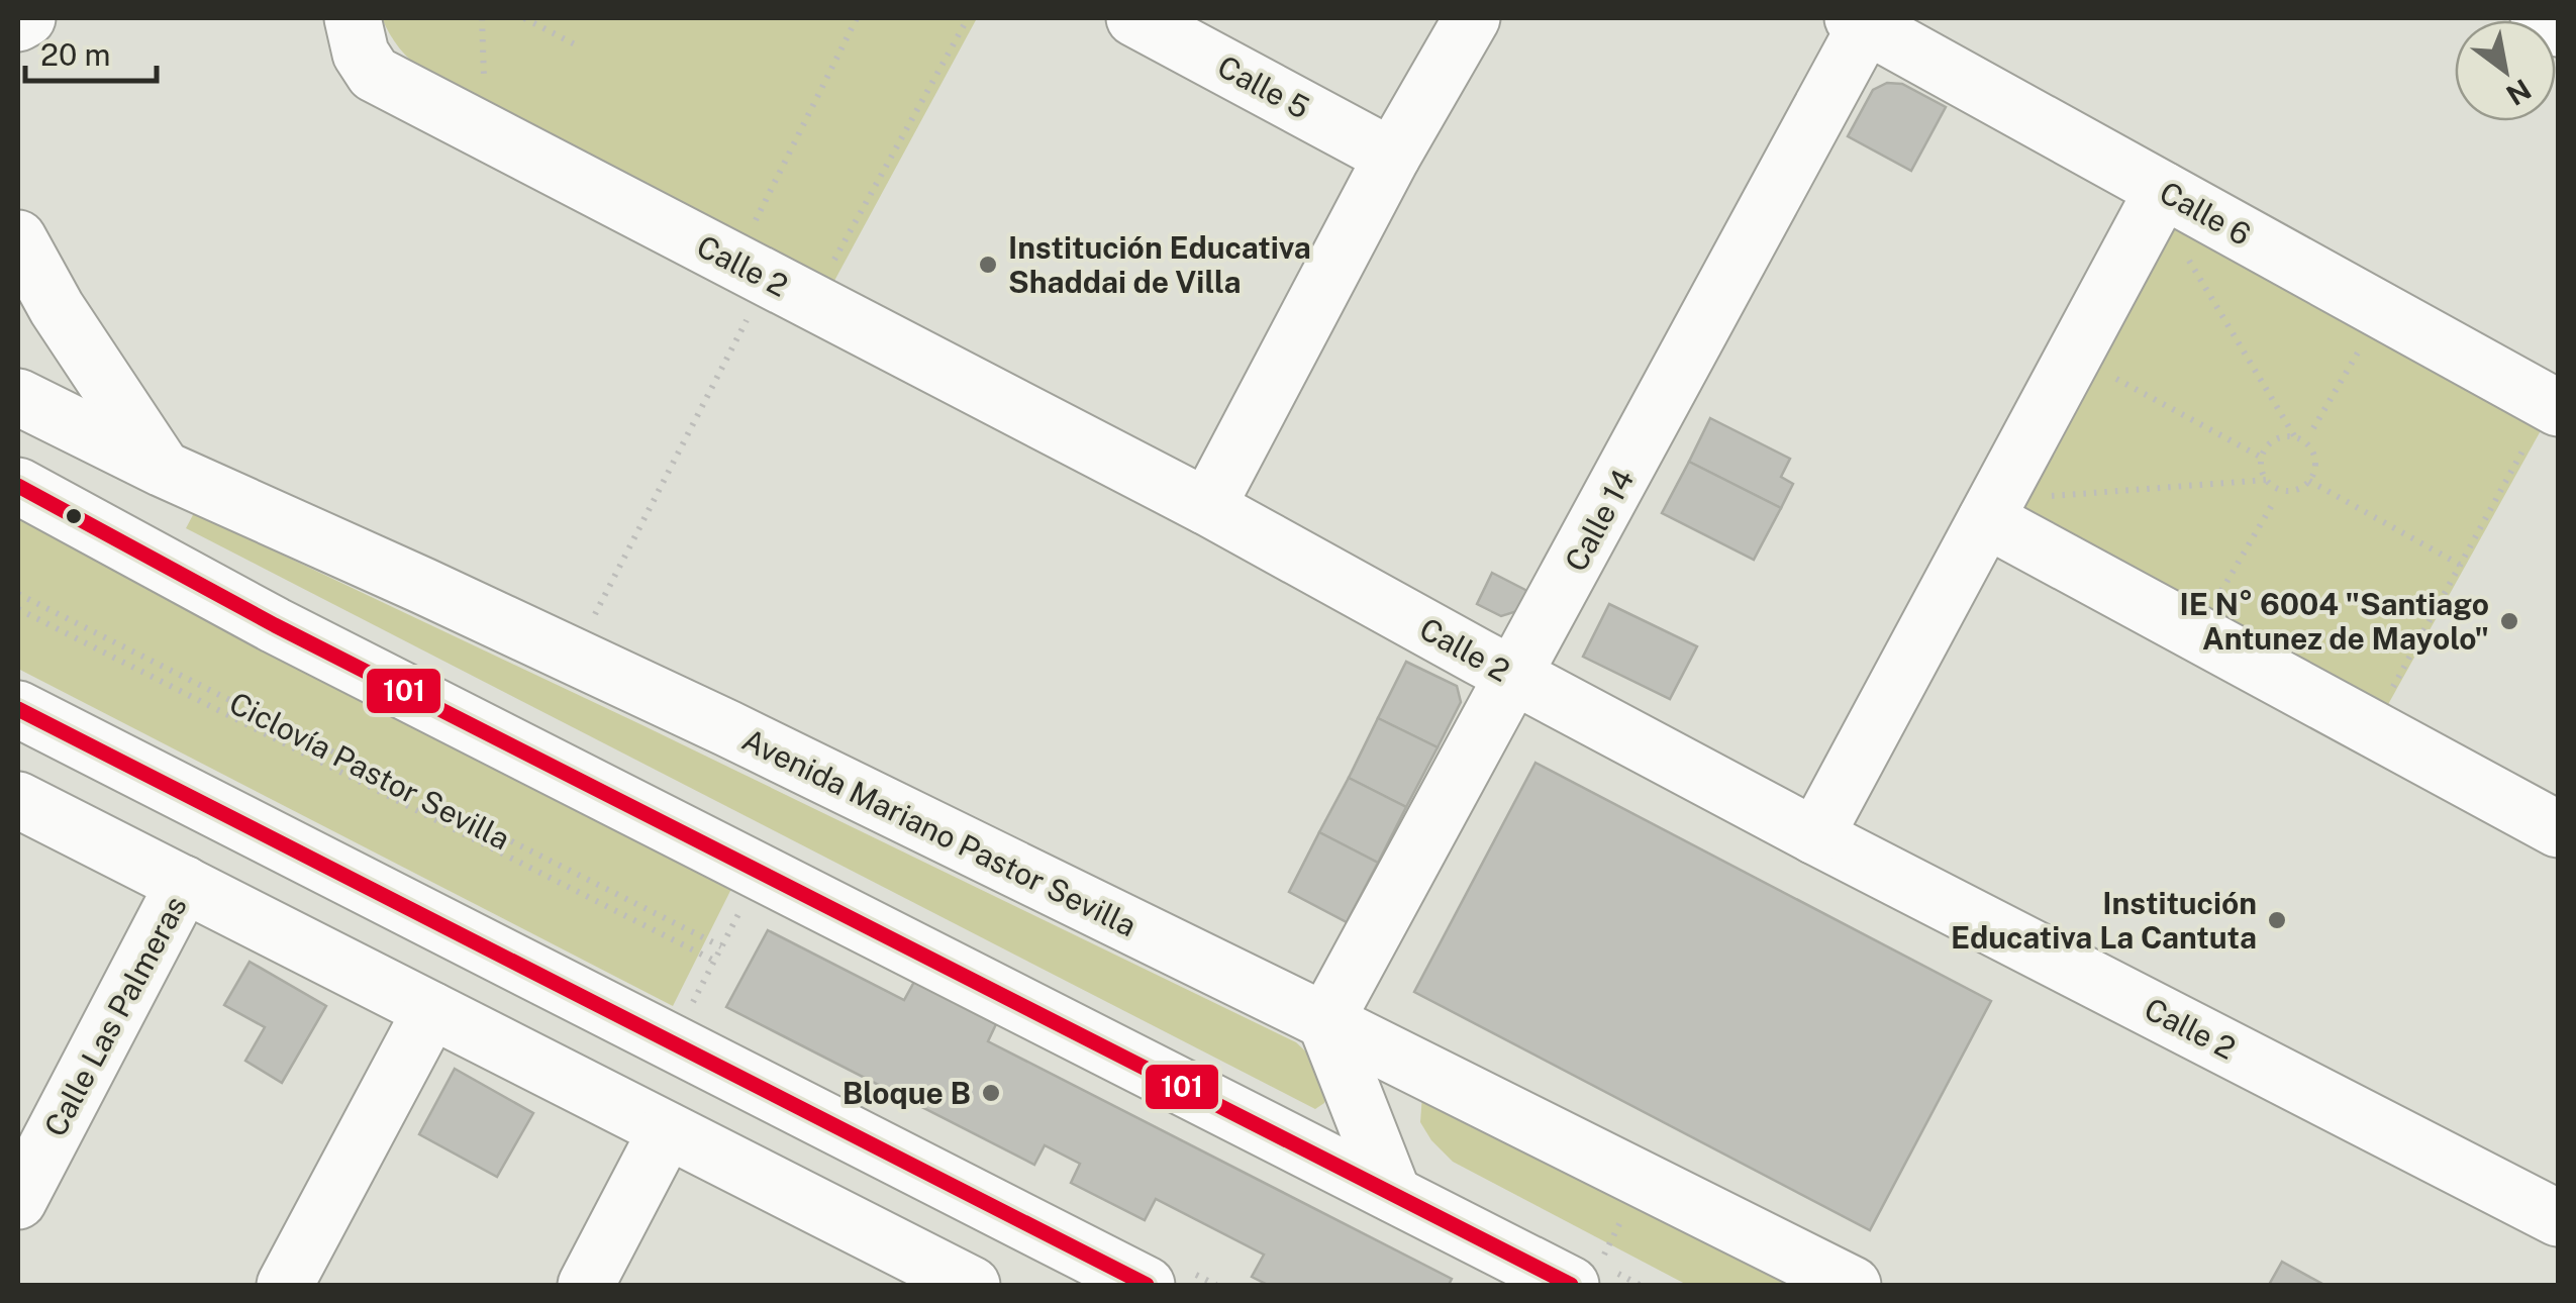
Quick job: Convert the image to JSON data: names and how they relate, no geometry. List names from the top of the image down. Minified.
{"streets":{"street":["Calle 5","Calle 6","Calle 2","Calle 14","Avenida Mariano Pastor Sevilla","Calle Las Palmeras"],"path":["Ciclovía Pastor Sevilla"]},"crossings":[["Calle 6","Calle 14"],["Calle 2","Calle 14"],["Calle 14","Avenida Mariano Pastor Sevilla"]],"places":["Institución Educativa Shaddai de Villa","IE N° 6004 \"Santiago Antunez de Mayolo\"","Institución Educativa La Cantuta","Bloque B"],"lines":["transit line 101"],"scale_bar":"20 m","north":"bottom right"}
